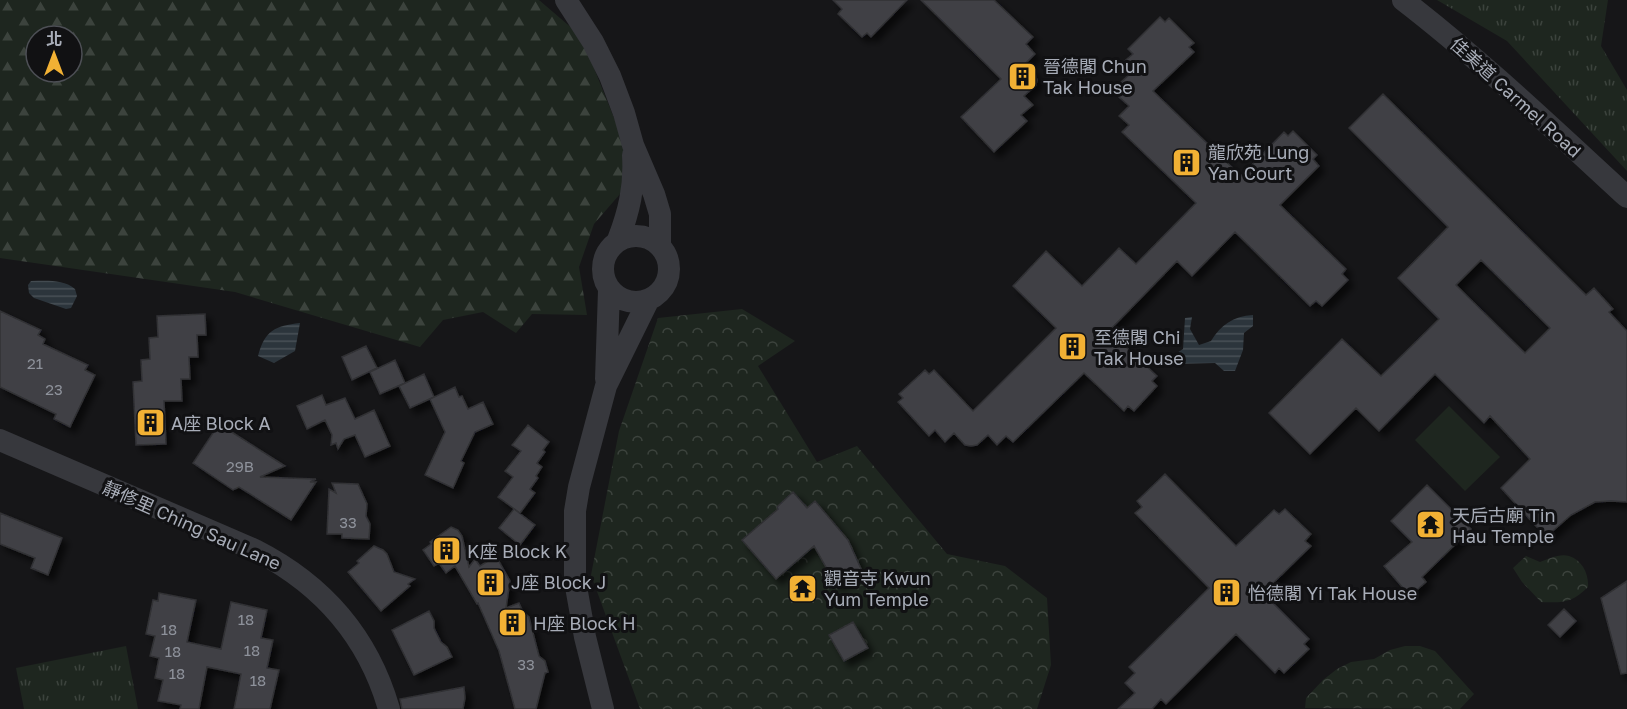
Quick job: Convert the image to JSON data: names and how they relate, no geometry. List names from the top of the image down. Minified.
{"streets":{"street":["佳美道 Carmel Road","靜修里 Ching Sau Lane"]},"places":{"building":["晉德閣 Chun Tak House","龍欣苑 Lung Yan Court","至德閣 Chi Tak House","A座 Block A","K座 Block K","J座 Block J","怡德閣 Yi Tak House","H座 Block H"],"temple":["天后古廟 Tin Hau Temple","觀音寺 Kwun Yum Temple"]},"house_numbers":["21","23","29B","33","18","18","18","18","33","18","18"],"north":"top"}
